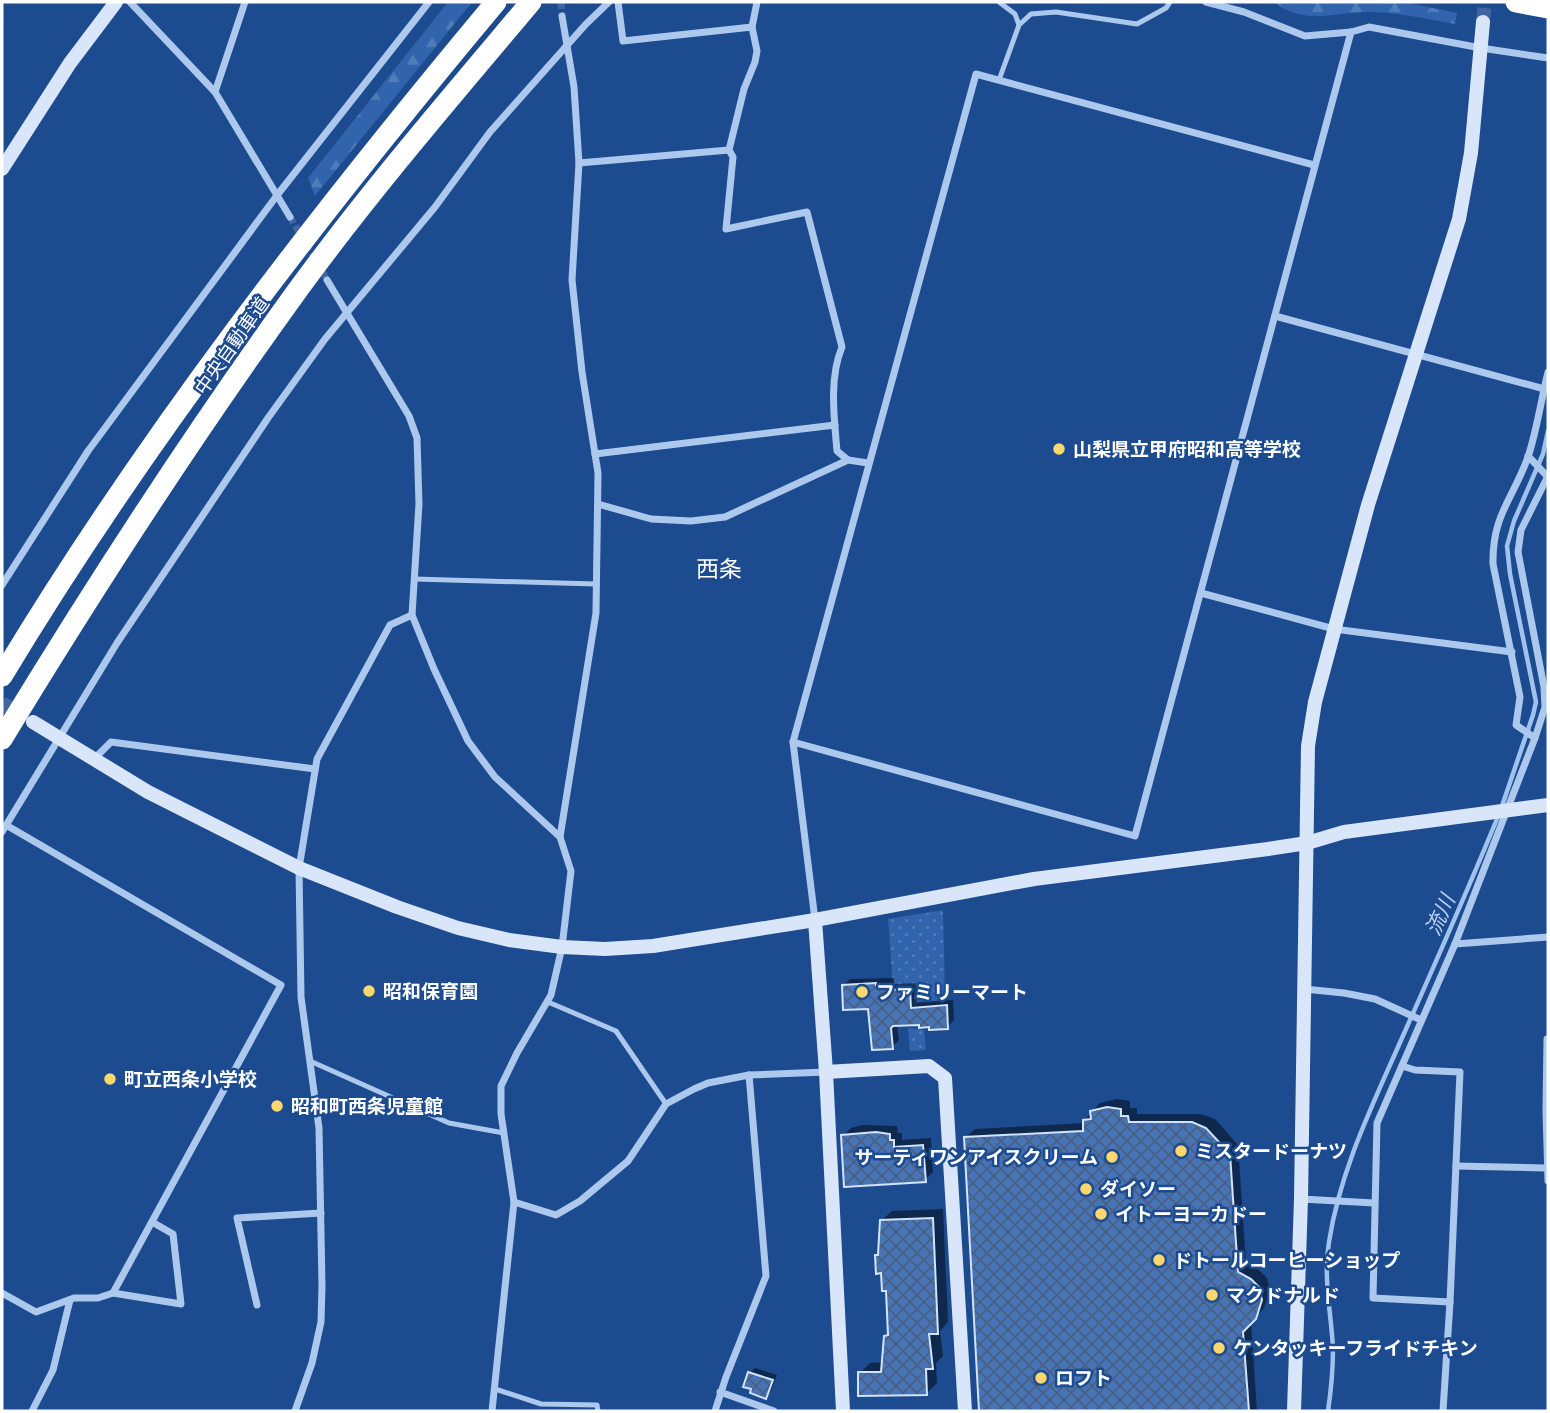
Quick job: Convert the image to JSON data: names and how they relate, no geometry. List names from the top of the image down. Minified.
{"streets":{"highway":["中央自動車道"]},"districts":["西条"],"water":["流川"],"places":["山梨県立甲府昭和高等学校","昭和保育園","ファミリーマート","町立西条小学校","昭和町西条児童館","ミスタードーナツ","サーティワンアイスクリーム","ダイソー","イトーヨーカドー","ドトールコーヒーショップ","マクドナルド","ケンタッキーフライドチキン","ロフト"]}
